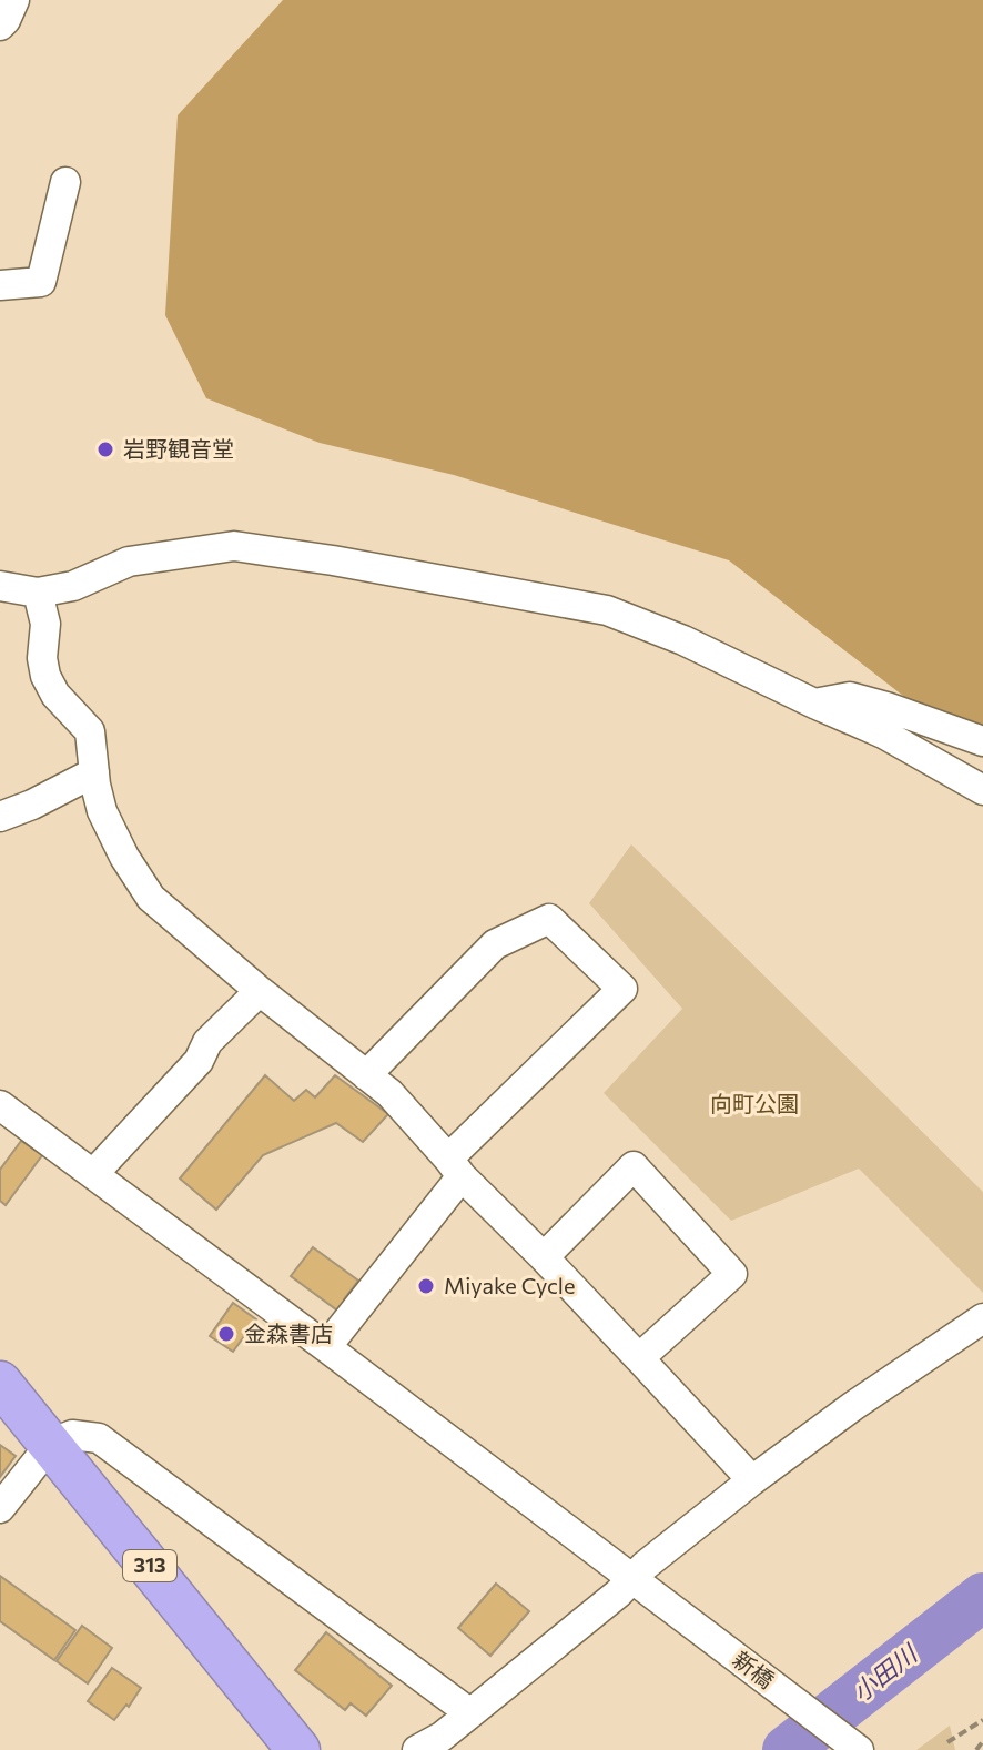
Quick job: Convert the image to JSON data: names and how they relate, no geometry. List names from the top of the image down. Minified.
{"streets":{"highway":["313"],"street":["新橋"]},"water":["小田川"],"parks":["向町公園"],"places":["岩野観音堂","Miyake Cycle","金森書店"]}
